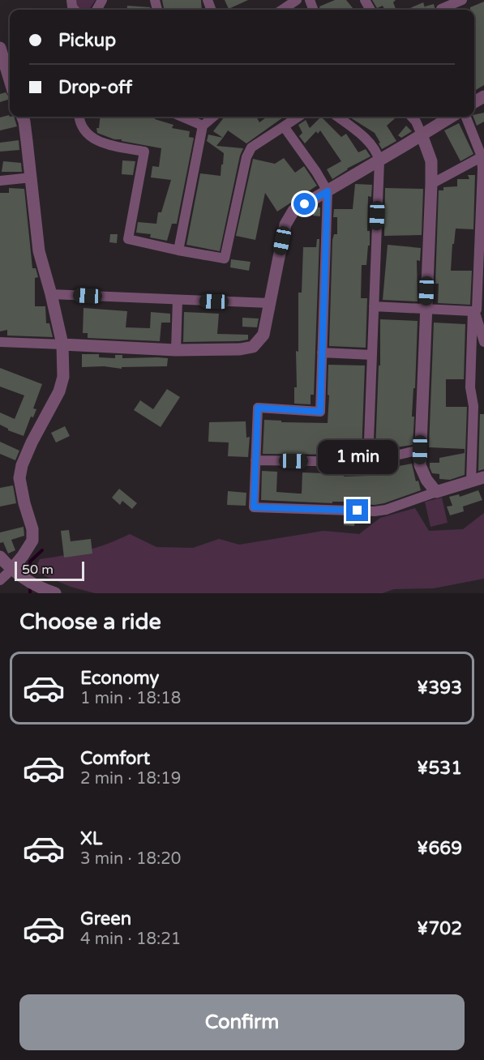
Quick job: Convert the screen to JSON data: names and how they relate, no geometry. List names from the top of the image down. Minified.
{"scale_bar":"50 m","page":{"banner":["Pickup","Drop-off"],"bubble":"1 min","scale":"50 m","heading":"Choose a ride","list":[{"name":"Economy","note":"1 min · 18:18","value":"¥393"},{"name":"Comfort","note":"2 min · 18:19","value":"¥531"},{"name":"XL","note":"3 min · 18:20","value":"¥669"},{"name":"Green","note":"4 min · 18:21","value":"¥702"}],"buttons":"Confirm"}}
